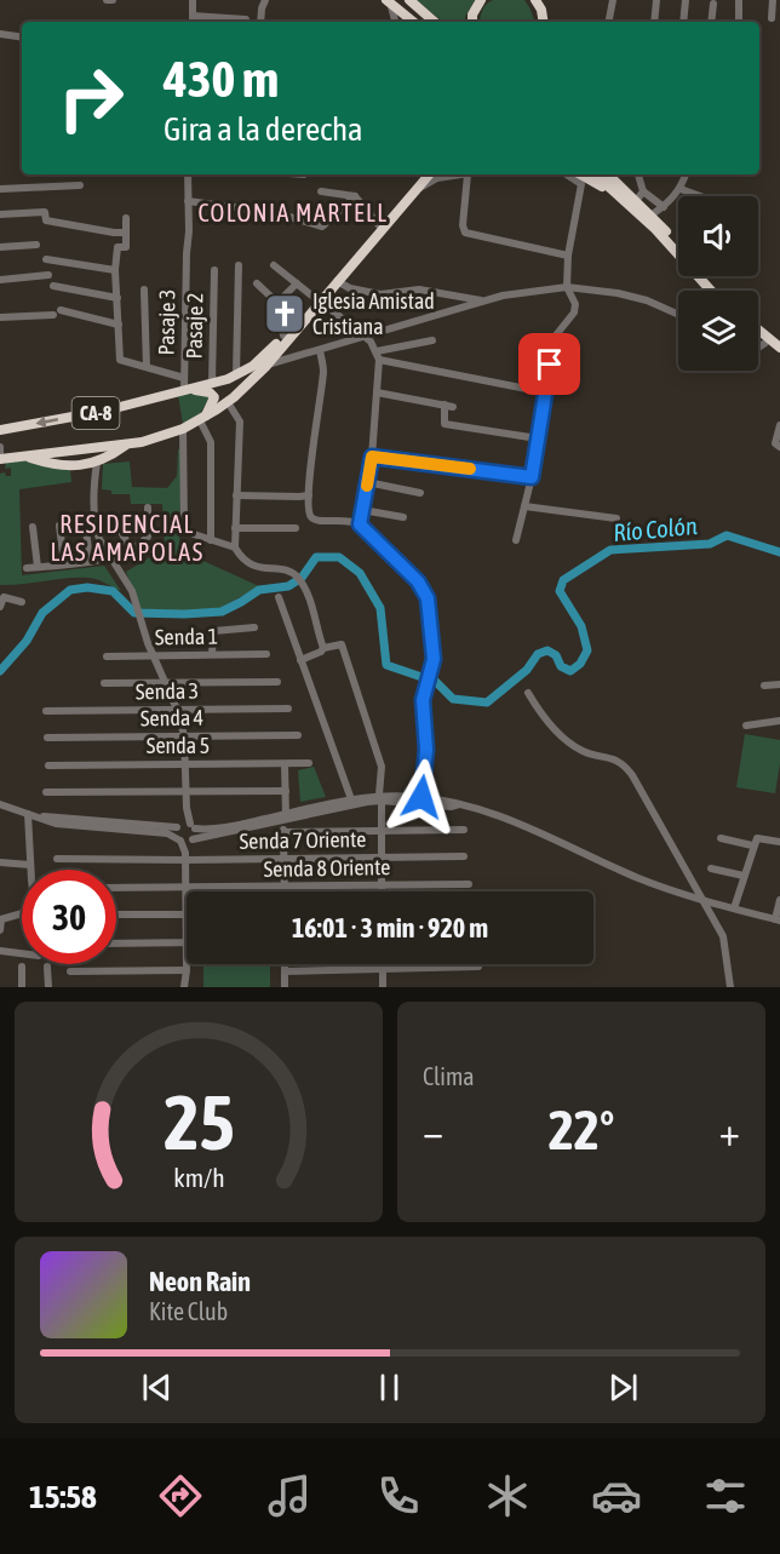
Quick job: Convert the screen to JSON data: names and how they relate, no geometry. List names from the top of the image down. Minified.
{"streets":{"highway":["CA-8"],"street":["Pasaje 3","Pasaje 2","Senda 1","Senda 3","Senda 4","Senda 5","Senda 7 Oriente","Senda 8 Oriente"]},"crossings":[["Pasaje 3","CA-8"],["Pasaje 2","CA-8"]],"districts":["COLONIA MARTELL","RESIDENCIAL LAS AMAPOLAS"],"water":["Río Colón"],"places":{"church":["Iglesia Amistad Cristiana"]},"page":{"turn":["430 m","Gira a la derecha"],"limit":"30","trip":"16:01 · 3 min · 920 m","tile":"Clima","heat":["−","22°","+"],"song":["Neon Rain","Kite Club"],"tabs":"15:58","gauge":["25","km/h"]}}
